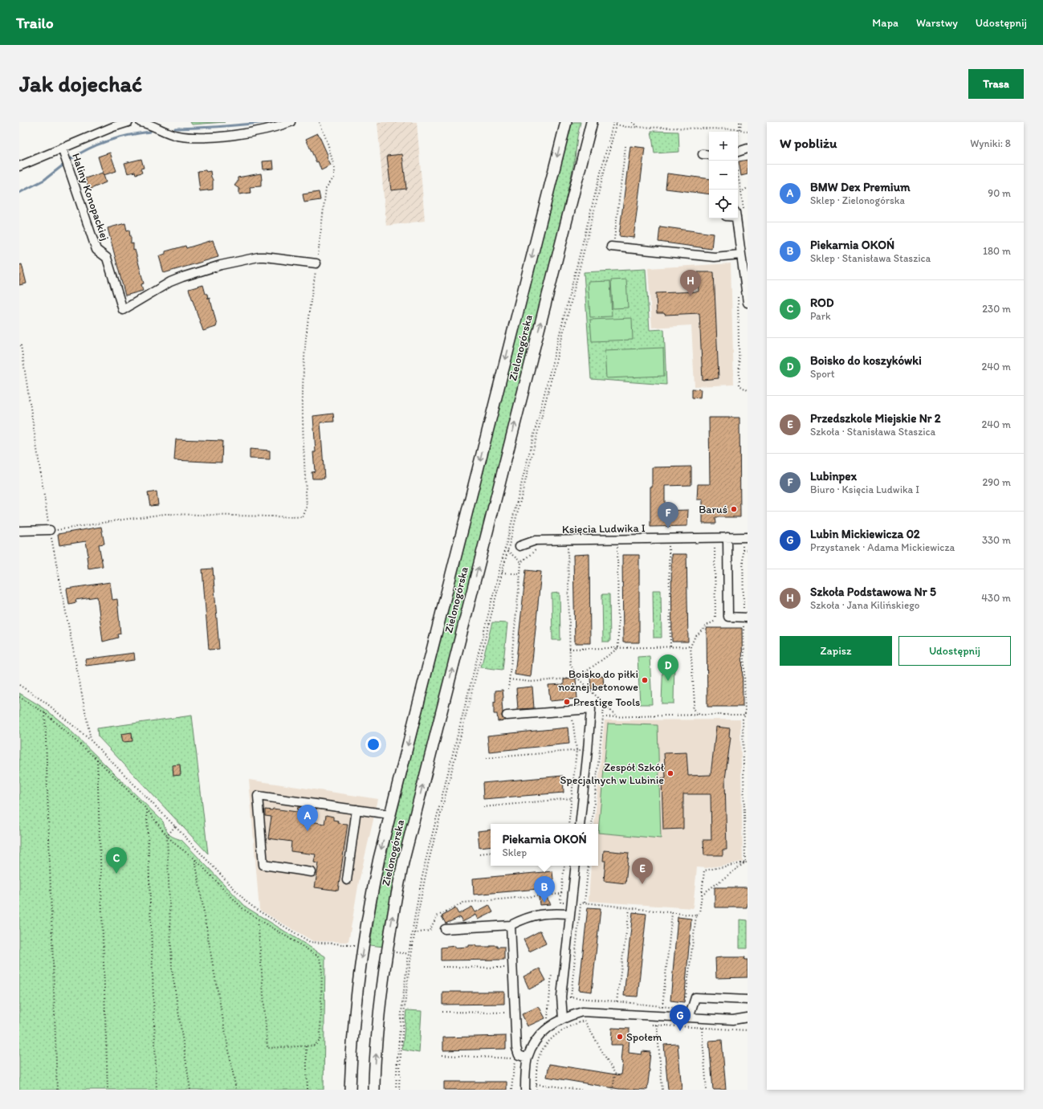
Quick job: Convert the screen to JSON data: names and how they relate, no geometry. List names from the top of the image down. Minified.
{"streets":{"main road":["Zielonogórska"],"street":["Haliny Konopackiej","Księcia Ludwika I"]},"places":["Baruś","Boisko do piłki nożnej betonowe","Prestige Tools","Zespół Szkół Specjalnych w Lubinie","Społem"],"page":{"header":"Trailo","nav":["Mapa","Warstwy","Udostępnij"],"buttons":["Trasa",["Zapisz","Udostępnij"]],"title":"Jak dojechać","heading":["W pobliżu","Wyniki: 8"],"map_buttons":["+","−"],"list":[{"mark":"A","name":"BMW Dex Premium","note":"Sklep · Zielonogórska","value":"90 m"},{"mark":"B","name":"Piekarnia OKOŃ","note":"Sklep · Stanisława Staszica","value":"180 m"},{"mark":"C","name":"ROD","note":"Park","value":"230 m"},{"mark":"D","name":"Boisko do koszykówki","note":"Sport","value":"240 m"},{"mark":"E","name":"Przedszkole Miejskie Nr 2","note":"Szkoła · Stanisława Staszica","value":"240 m"},{"mark":"F","name":"Lubinpex","note":"Biuro · Księcia Ludwika I","value":"290 m"},{"mark":"G","name":"Lubin Mickiewicza 02","note":"Przystanek · Adama Mickiewicza","value":"330 m"},{"mark":"H","name":"Szkoła Podstawowa Nr 5","note":"Szkoła · Jana Kilińskiego","value":"430 m"}],"pins":["H","F","D","A","C","E","B","G"],"popup":["Piekarnia OKOŃ","Sklep"]}}
